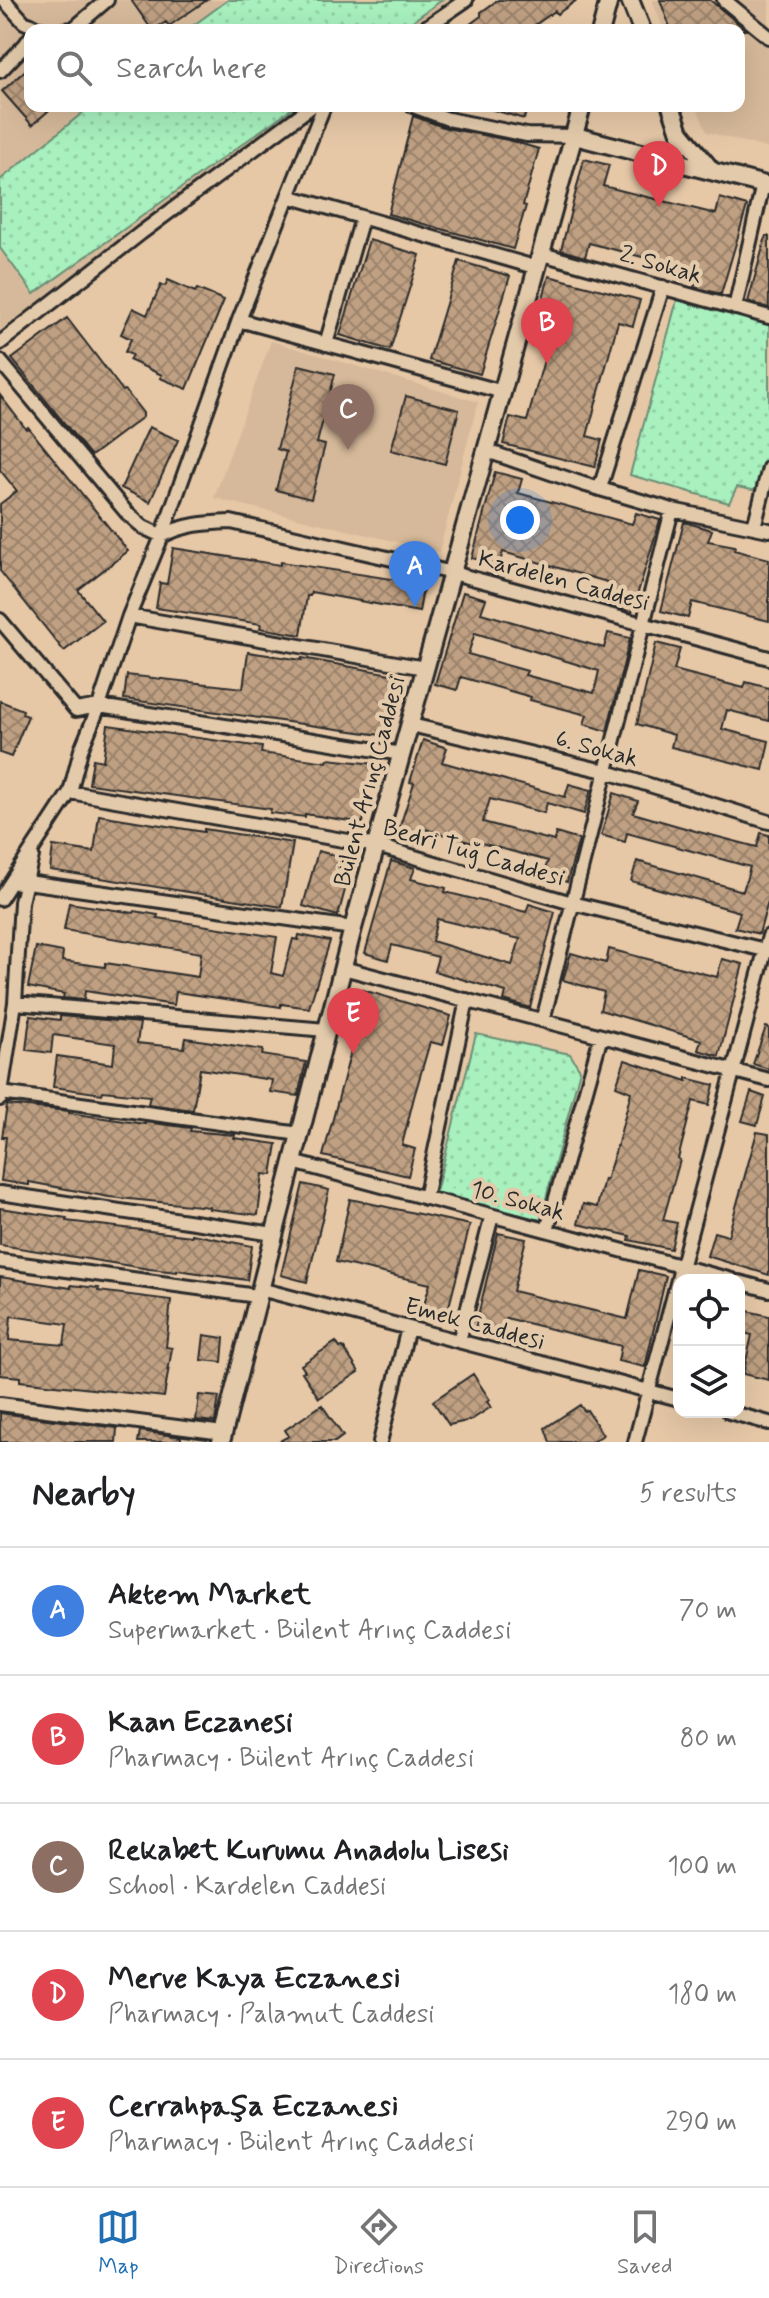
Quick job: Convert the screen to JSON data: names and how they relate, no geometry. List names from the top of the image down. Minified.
{"streets":{"street":["2. Sokak","Kardelen Caddesi","6. Sokak","Bülent Arınç Caddesi","Bedri Tuğ Caddesi","10. Sokak","Emek Caddesi"]},"crossings":[["2. Sokak","Bülent Arınç Caddesi"],["Kardelen Caddesi","Bülent Arınç Caddesi"],["6. Sokak","Bülent Arınç Caddesi"],["Bülent Arınç Caddesi","Bedri Tuğ Caddesi"],["Bülent Arınç Caddesi","10. Sokak"],["Bülent Arınç Caddesi","Emek Caddesi"]],"page":{"search":"Search here","pins":["D","B","C","A","E"],"heading":["Nearby","5 results"],"list":[{"mark":"A","name":"Aktem Market","note":"Supermarket · Bülent Arınç Caddesi","value":"70 m"},{"mark":"B","name":"Kaan Eczanesi","note":"Pharmacy · Bülent Arınç Caddesi","value":"80 m"},{"mark":"C","name":"Rekabet Kurumu Anadolu Lisesi","note":"School · Kardelen Caddesi","value":"100 m"},{"mark":"D","name":"Merve Kaya Eczanesi","note":"Pharmacy · Palamut Caddesi","value":"180 m"},{"mark":"E","name":"Cerrahpaşa Eczanesi","note":"Pharmacy · Bülent Arınç Caddesi","value":"290 m"}],"nav":["Map","Directions","Saved"]}}
